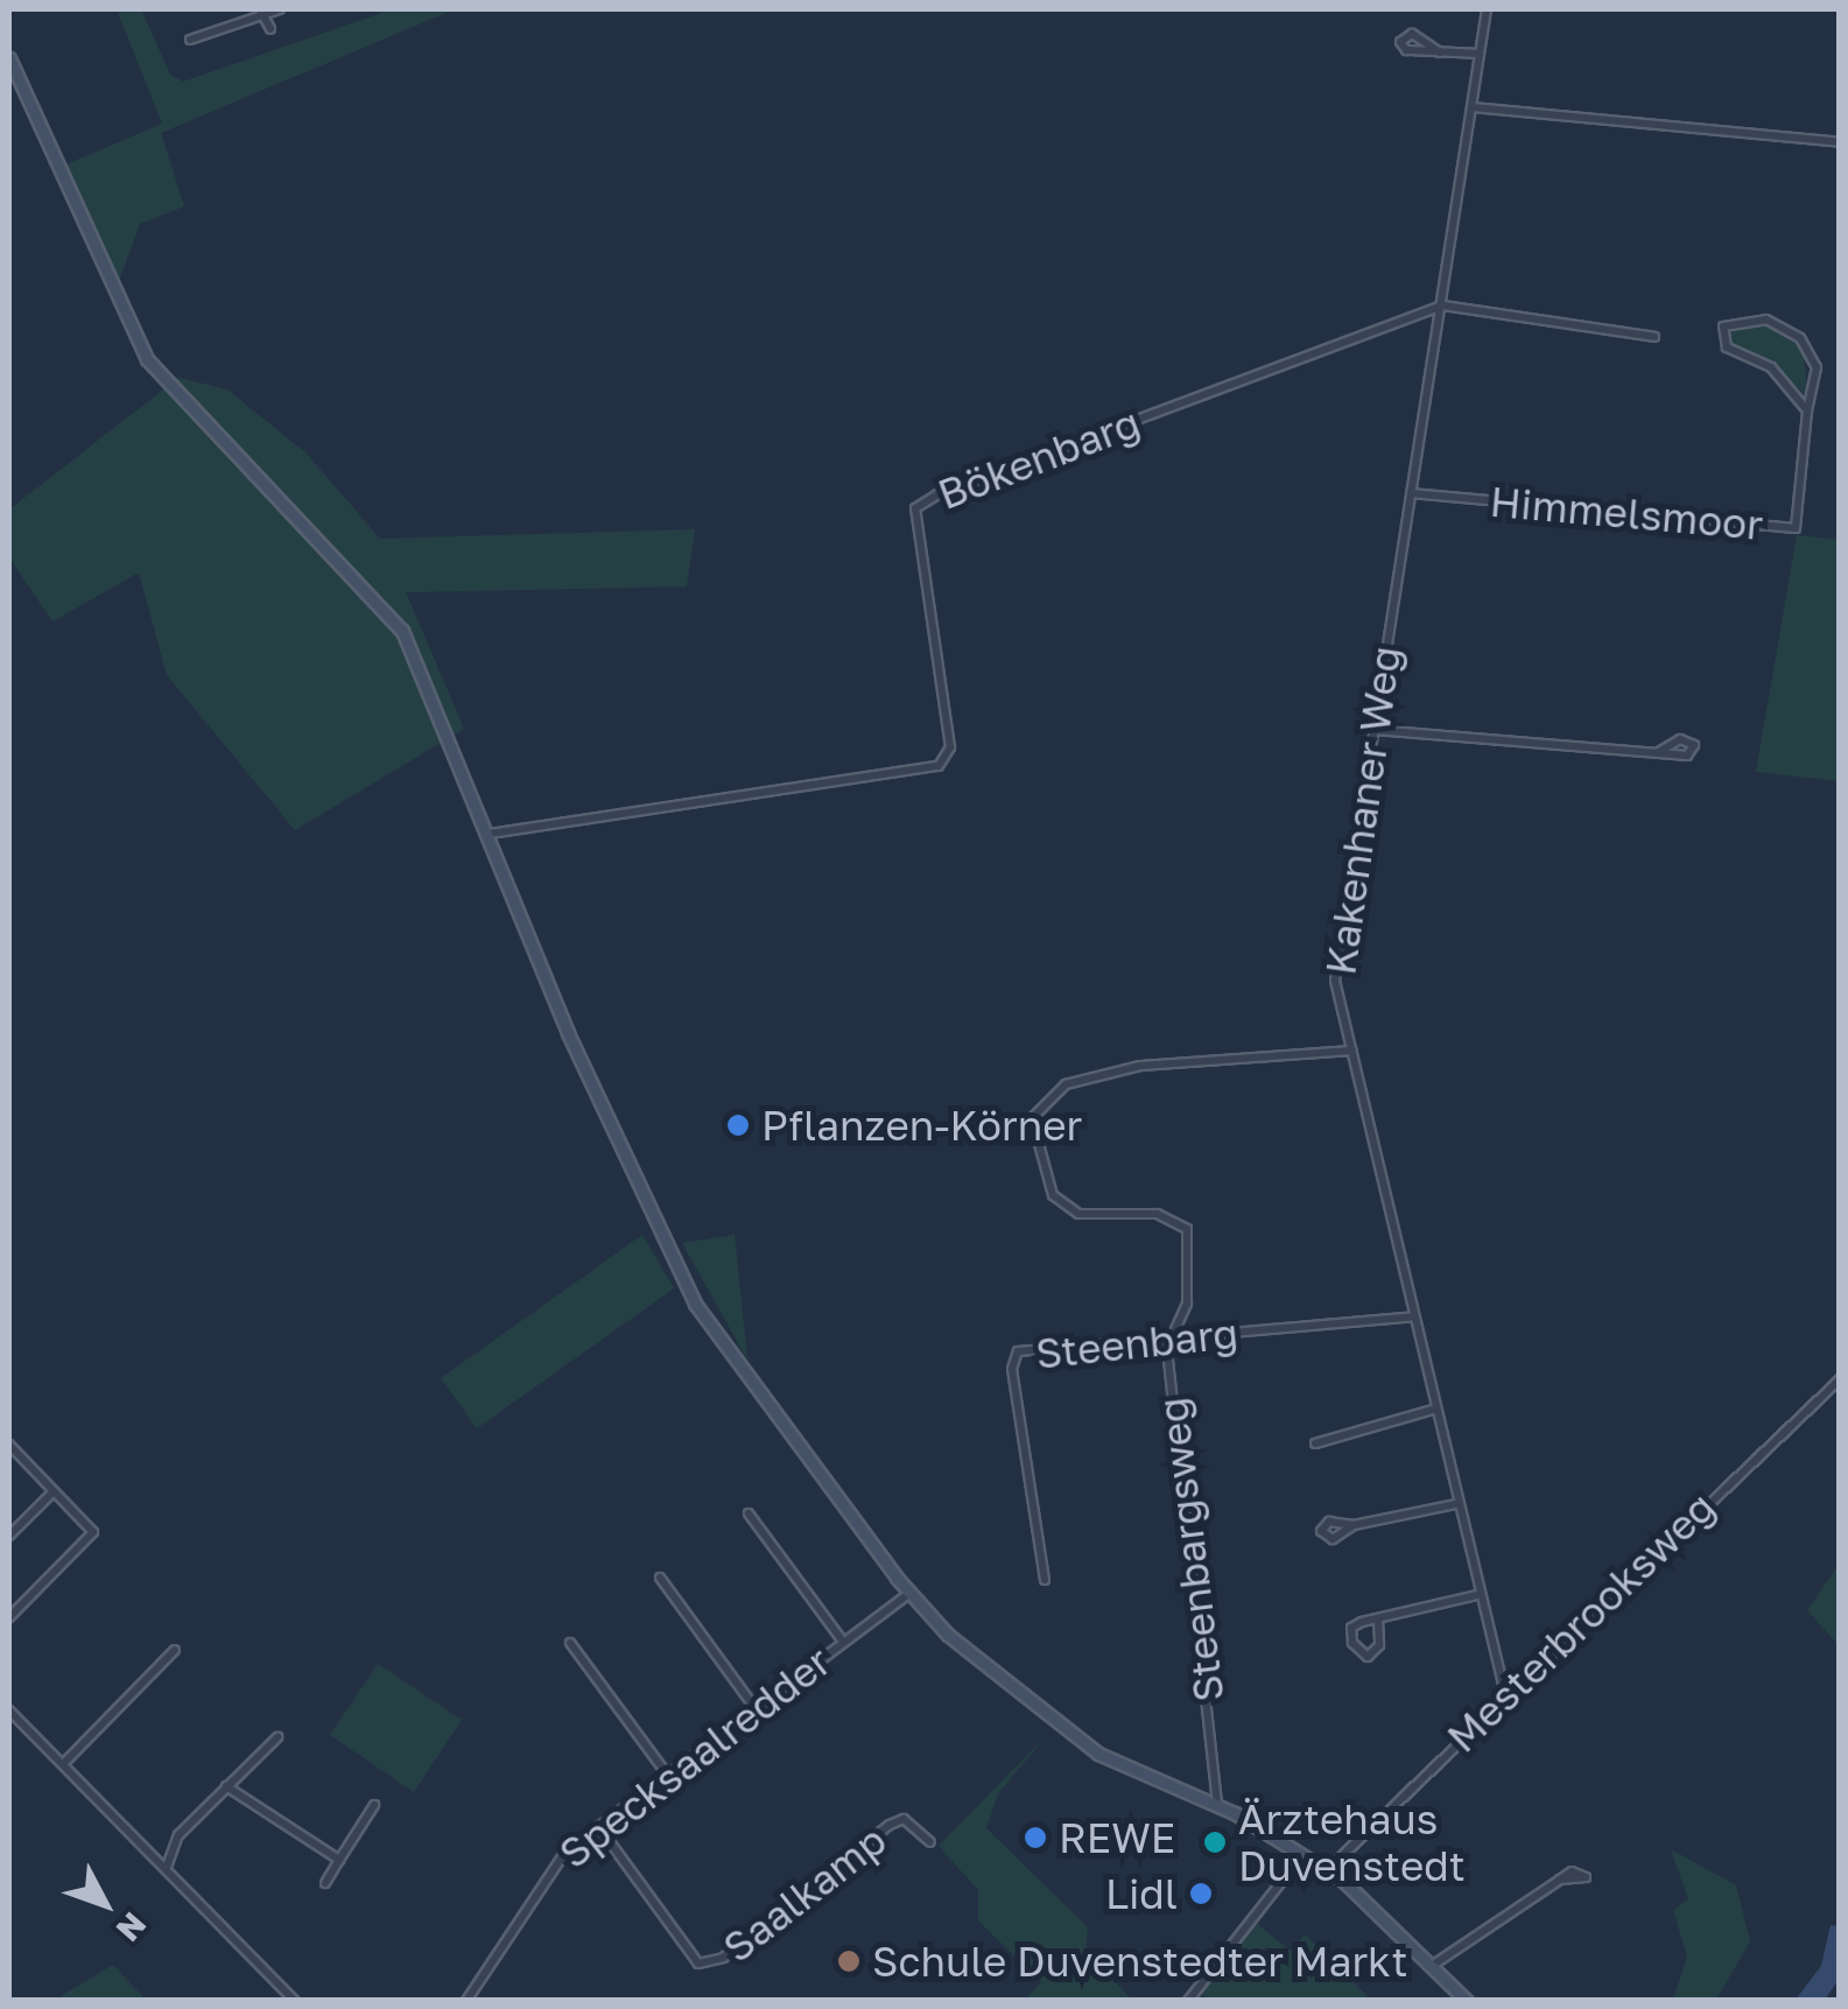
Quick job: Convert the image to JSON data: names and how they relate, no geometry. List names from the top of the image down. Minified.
{"streets":{"street":["Bökenbarg","Himmelsmoor","Kakenhaner Weg","Steenbarg","Steenbargsweg","Mesterbrooksweg","Specksaalredder","Saalkamp"]},"crossings":[["Bökenbarg","Kakenhaner Weg"],["Himmelsmoor","Kakenhaner Weg"],["Kakenhaner Weg","Steenbarg"],["Kakenhaner Weg","Steenbargsweg"],["Kakenhaner Weg","Mesterbrooksweg"],["Steenbarg","Steenbargsweg"],["Specksaalredder","Saalkamp"]],"places":["Pflanzen-Körner","REWE","Ärztehaus Duvenstedt","Lidl","Schule Duvenstedter Markt"],"north":"bottom right"}
